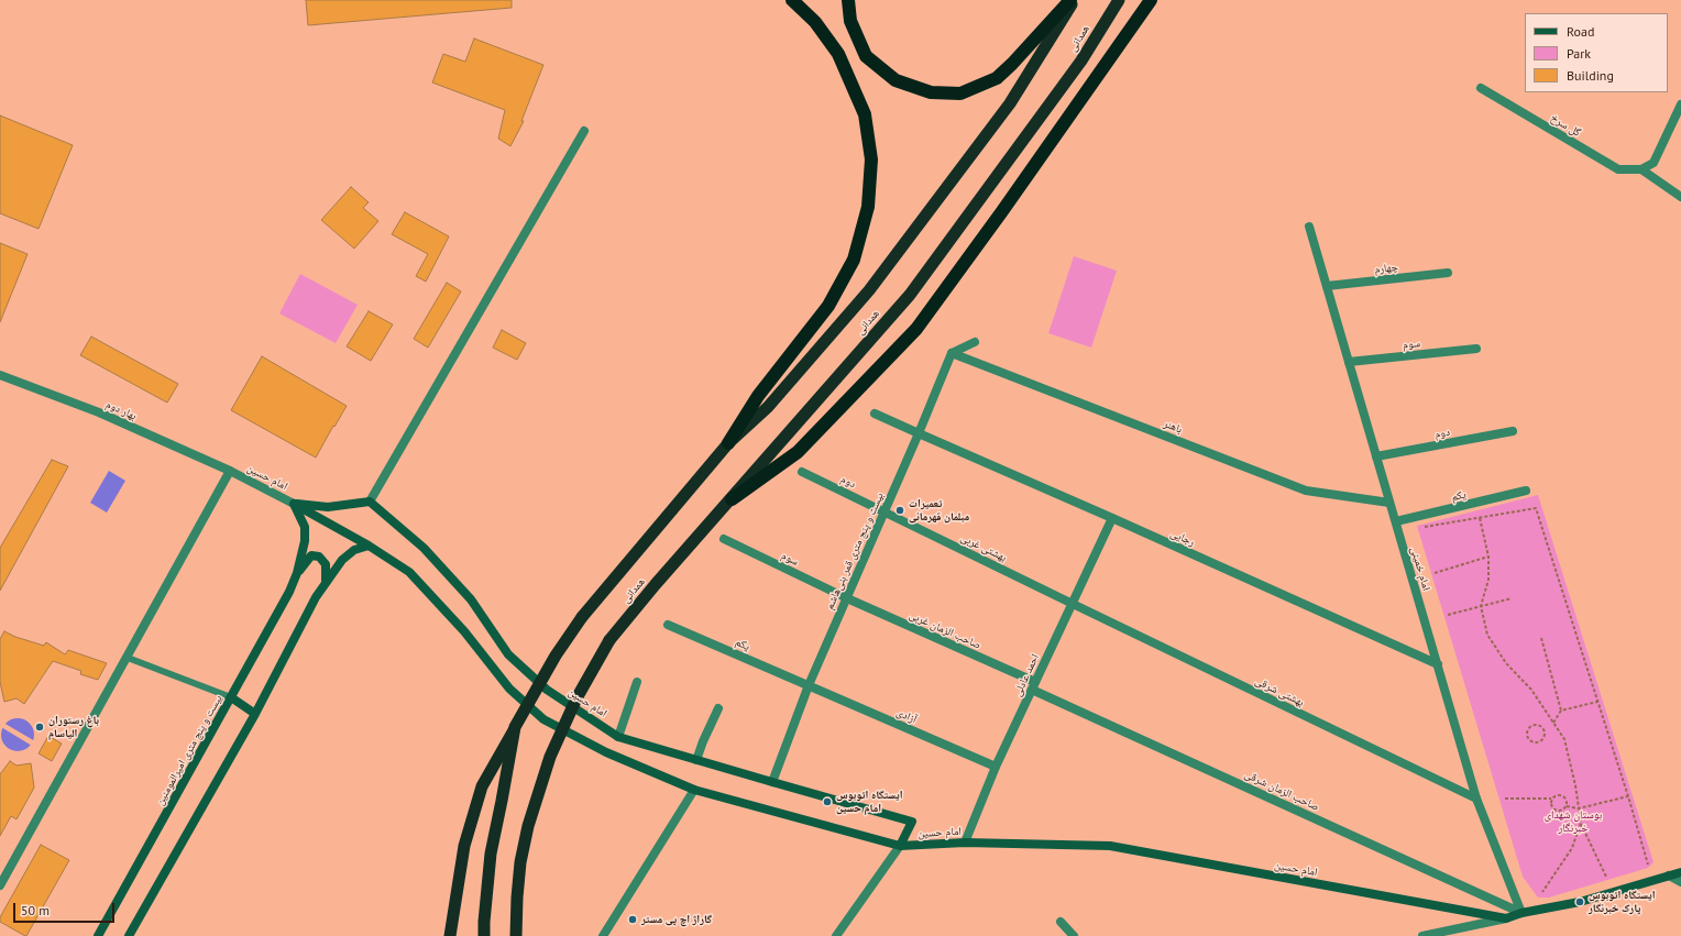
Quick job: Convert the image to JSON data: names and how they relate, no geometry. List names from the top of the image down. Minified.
{"streets":{"highway":["همدانی"],"main road":["امام حسین","بیست و پنج متری امیرالمومنین"],"street":["گل سرخ","چهارم","سوم","بهار دوم","باهنر","دوم","یکم","رجایی","بهشتی غربی","بیست و پنج متری قمر بنی‌هاشم","امام خمینی","صاحب الزمان غربی","احمد عادلی","بهشتی شرقی","آزادی","صاحب الزمان شرقی"]},"crossings":[["چهارم","امام خمینی"],["سوم","بیست و پنج متری قمر بنی‌هاشم"],["سوم","امام خمینی"],["سوم","صاحب الزمان غربی"],["بهار دوم","امام حسین"],["باهنر","بیست و پنج متری قمر بنی‌هاشم"],["باهنر","امام خمینی"],["دوم","بهشتی غربی"],["دوم","بیست و پنج متری قمر بنی‌هاشم"],["دوم","امام خمینی"],["امام حسین","بیست و پنج متری قمر بنی‌هاشم"],["امام حسین","احمد عادلی"],["یکم","بیست و پنج متری قمر بنی‌هاشم"],["یکم","امام خمینی"],["یکم","آزادی"],["رجایی","بیست و پنج متری قمر بنی‌هاشم"],["رجایی","امام خمینی"],["رجایی","احمد عادلی"],["بهشتی غربی","بیست و پنج متری قمر بنی‌هاشم"],["بهشتی غربی","احمد عادلی"],["بهشتی غربی","بهشتی شرقی"],["بیست و پنج متری قمر بنی‌هاشم","صاحب الزمان غربی"],["بیست و پنج متری قمر بنی‌هاشم","آزادی"],["امام خمینی","بهشتی شرقی"],["امام خمینی","صاحب الزمان شرقی"],["صاحب الزمان غربی","احمد عادلی"],["صاحب الزمان غربی","صاحب الزمان شرقی"],["احمد عادلی","بهشتی شرقی"],["احمد عادلی","آزادی"],["احمد عادلی","صاحب الزمان شرقی"]],"parks":["بوستان شهدای خبرنگار"],"places":["تعمیرات مبلمان قهرمانی","باغ رستوران الیاسام","ایستگاه اتوبوس امام حسین","ایستگاه اتوبوس پارک خبرنگار","گاراژ اچ پی مستر"],"legend":["Road","Park","Building"],"scale_bar":"50 m"}
